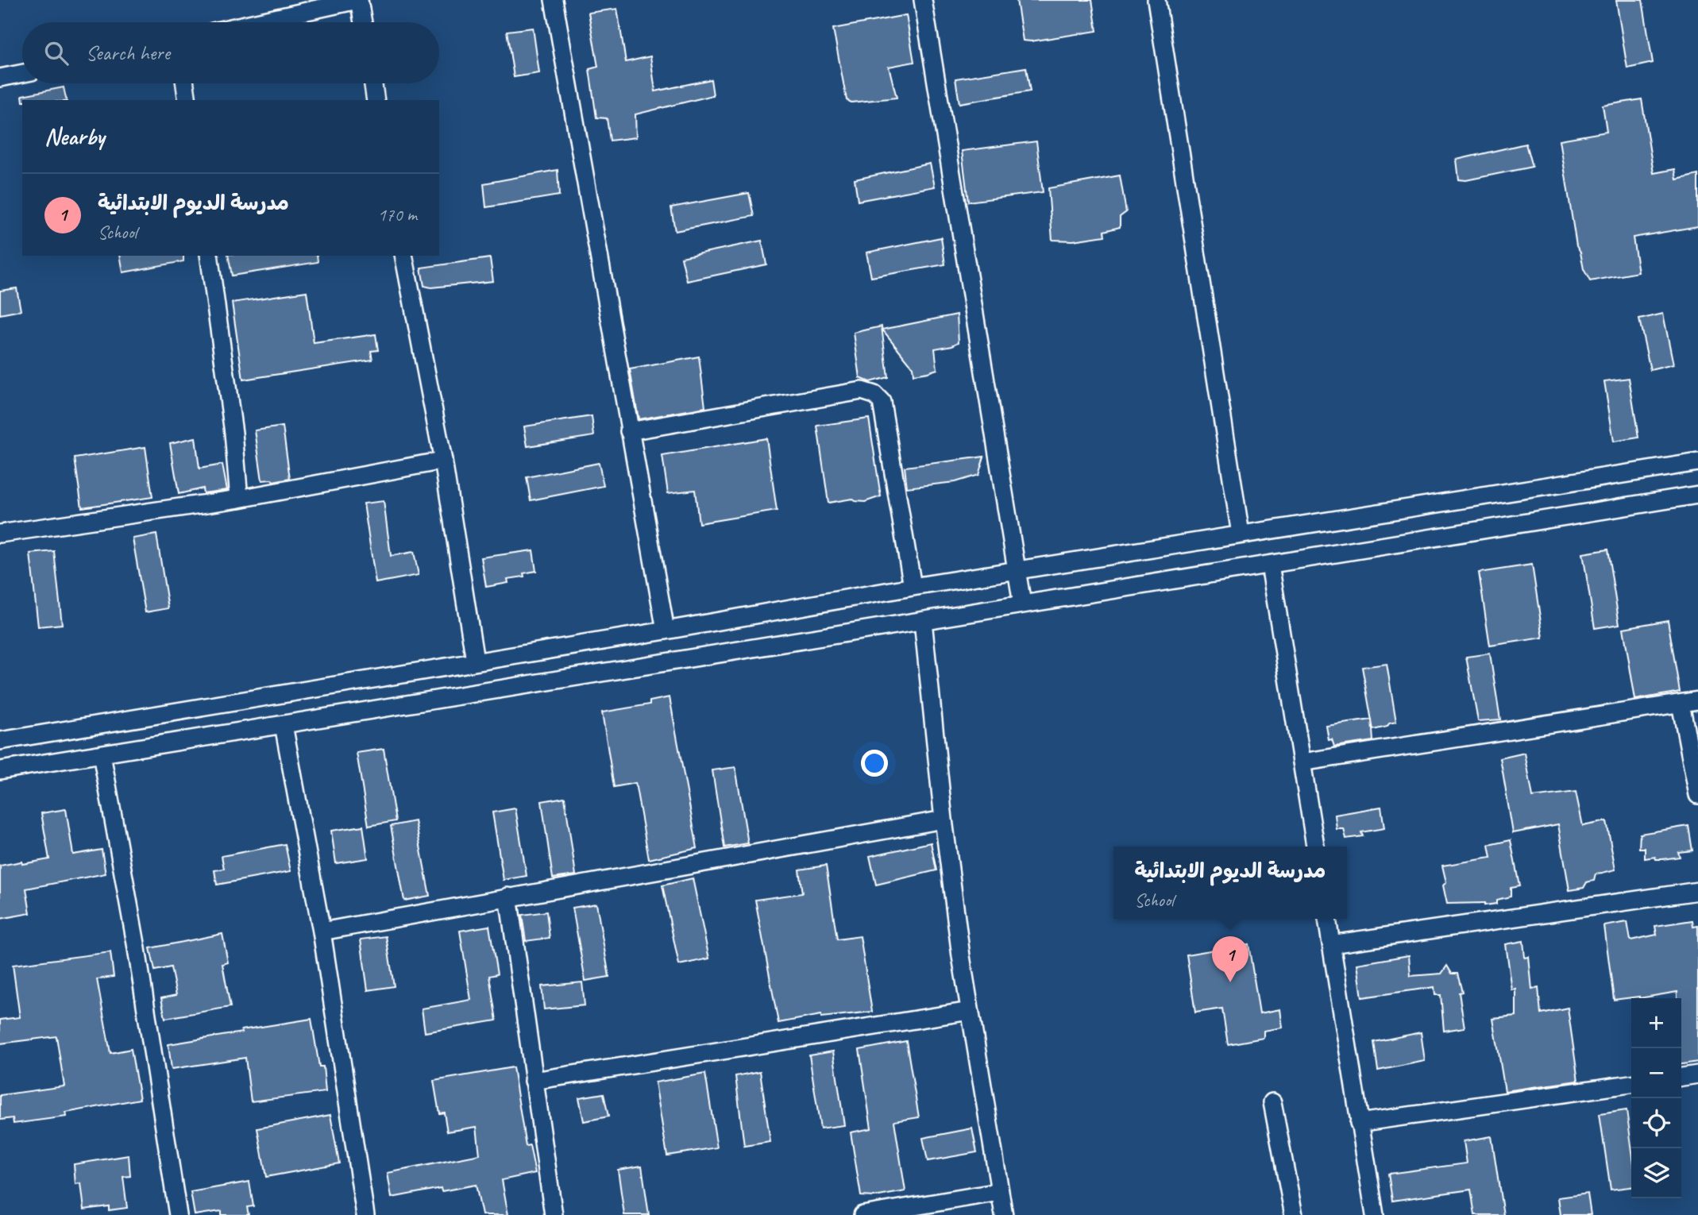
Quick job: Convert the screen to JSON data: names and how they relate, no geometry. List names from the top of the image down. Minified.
{"page":{"search":"Search here","heading":"Nearby","list":[{"mark":"1","name":"مدرسة الديوم الابتدائية","note":"School","value":"170 m"}],"popup":["مدرسة الديوم الابتدائية","School"],"pins":"1","map_buttons":["+","−"]}}
